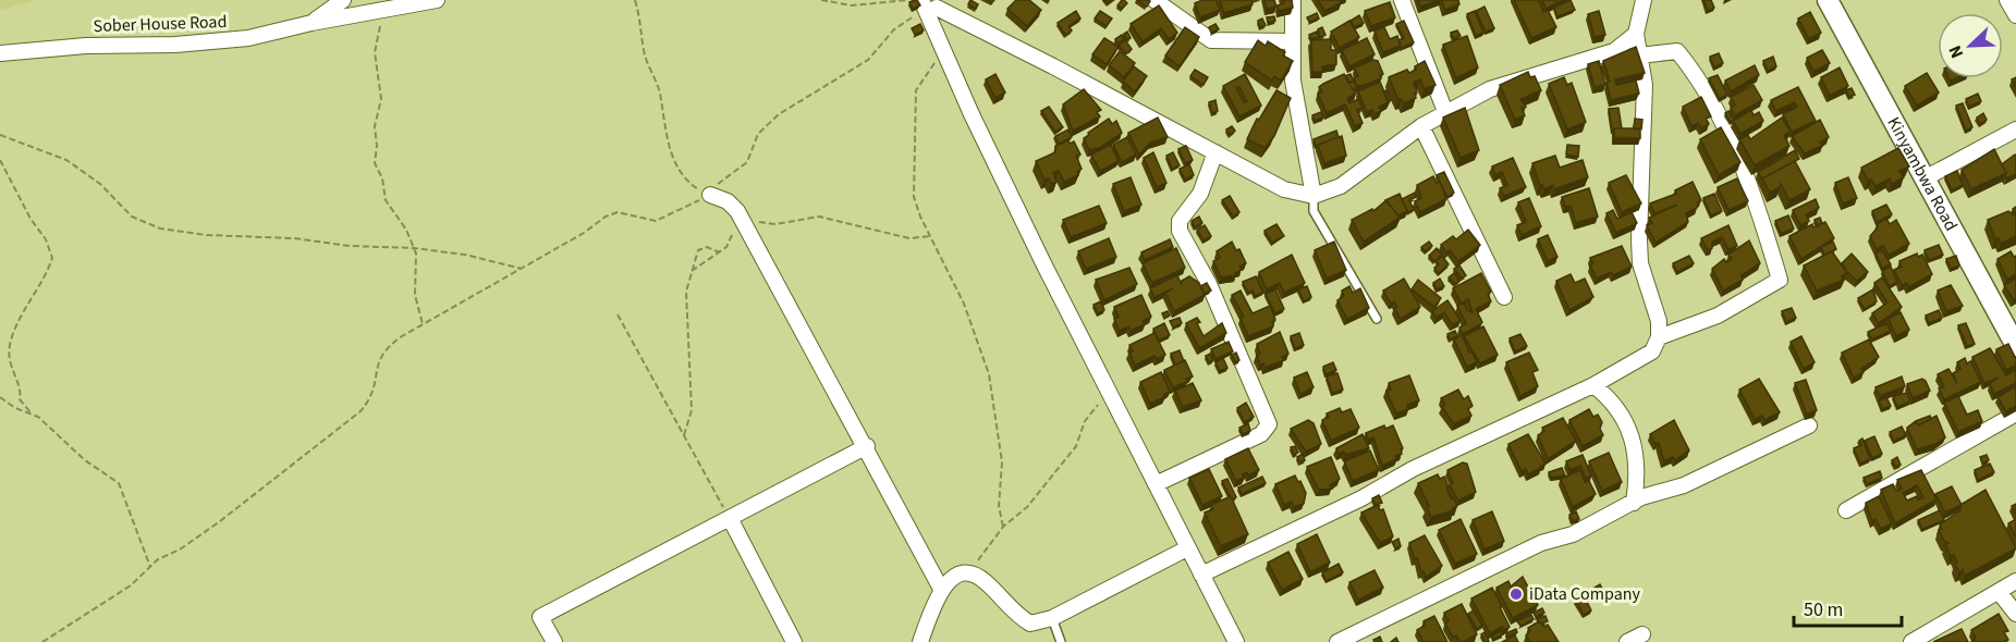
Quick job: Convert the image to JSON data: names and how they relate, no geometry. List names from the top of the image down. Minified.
{"streets":{"street":["Sober House Road","Kinyambwa Road"]},"places":["iData Company"],"scale_bar":"50 m","north":"bottom left"}
